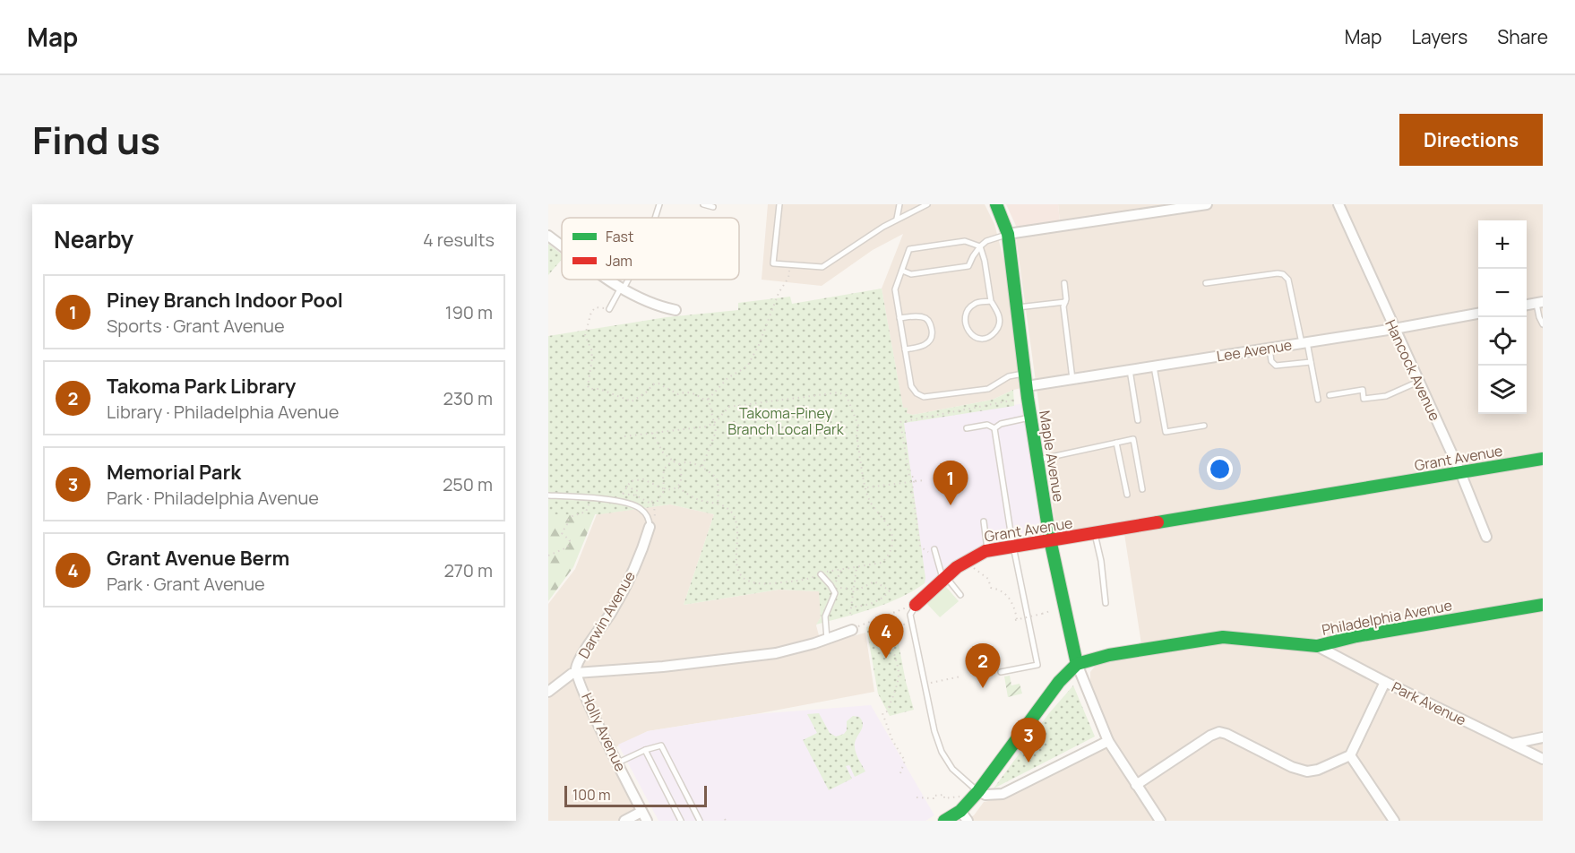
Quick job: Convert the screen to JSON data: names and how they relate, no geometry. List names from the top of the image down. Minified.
{"streets":{"street":["Lee Avenue","Hancock Avenue","Maple Avenue","Grant Avenue","Darwin Avenue","Philadelphia Avenue","Park Avenue","Holly Avenue"]},"crossings":[["Lee Avenue","Hancock Avenue"],["Lee Avenue","Maple Avenue"],["Hancock Avenue","Grant Avenue"],["Maple Avenue","Grant Avenue"],["Maple Avenue","Philadelphia Avenue"],["Darwin Avenue","Holly Avenue"],["Philadelphia Avenue","Park Avenue"]],"parks":["Takoma-Piney Branch Local Park"],"legend":["Fast","Jam"],"scale_bar":"100 m","page":{"header":"Map","nav":["Map","Layers","Share"],"title":"Find us","buttons":"Directions","heading":["Nearby","4 results"],"map_buttons":["+","−"],"list":[{"mark":"1","name":"Piney Branch Indoor Pool","note":"Sports · Grant Avenue","value":"190 m"},{"mark":"2","name":"Takoma Park Library","note":"Library · Philadelphia Avenue","value":"230 m"},{"mark":"3","name":"Memorial Park","note":"Park · Philadelphia Avenue","value":"250 m"},{"mark":"4","name":"Grant Avenue Berm","note":"Park · Grant Avenue","value":"270 m"}],"pins":["1","4","2","3"],"scale":"100 m"}}
